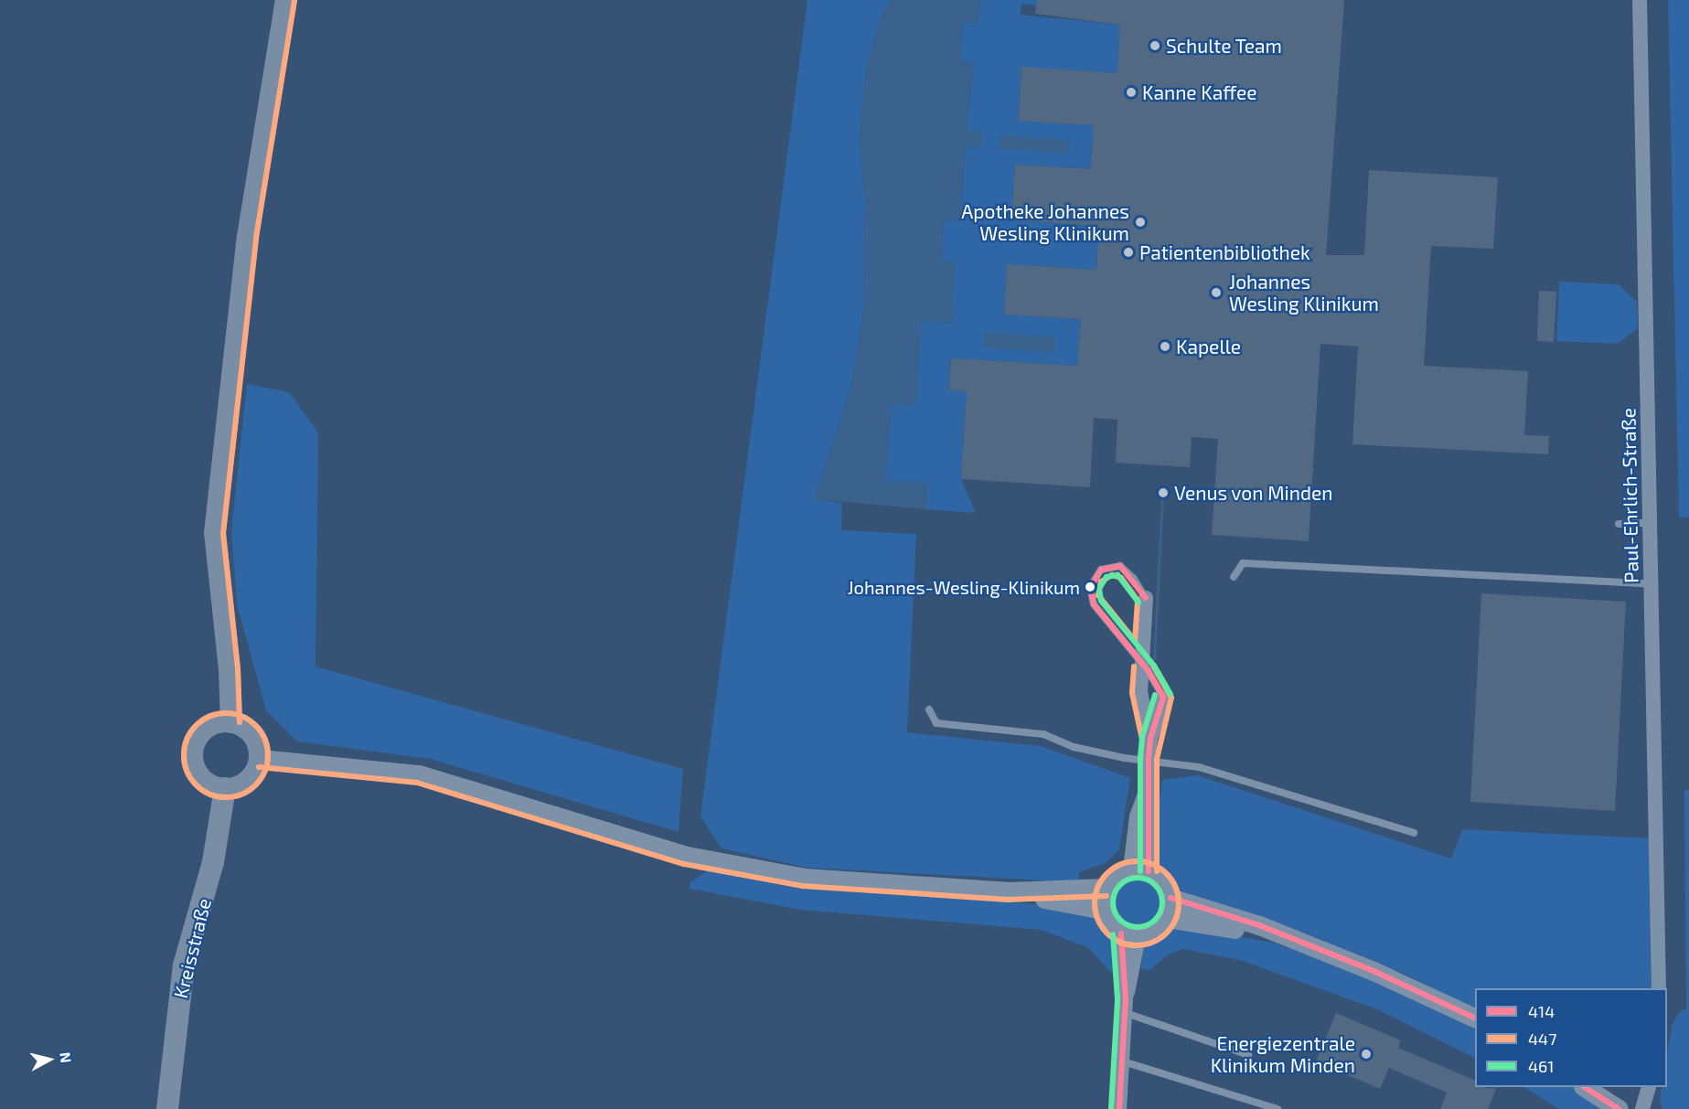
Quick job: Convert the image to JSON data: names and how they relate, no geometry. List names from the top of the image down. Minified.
{"streets":{"main road":["Kreisstraße"],"street":["Paul-Ehrlich-Straße"]},"places":["Schulte Team","Kanne Kaffee","Apotheke Johannes Wesling Klinikum","Patientenbibliothek","Johannes Wesling Klinikum","Kapelle","Venus von Minden","Johannes-Wesling-Klinikum","Energiezentrale Klinikum Minden"],"lines":["transit line 447","transit line 414","transit line 461"],"legend":["414","447","461"],"north":"right"}
